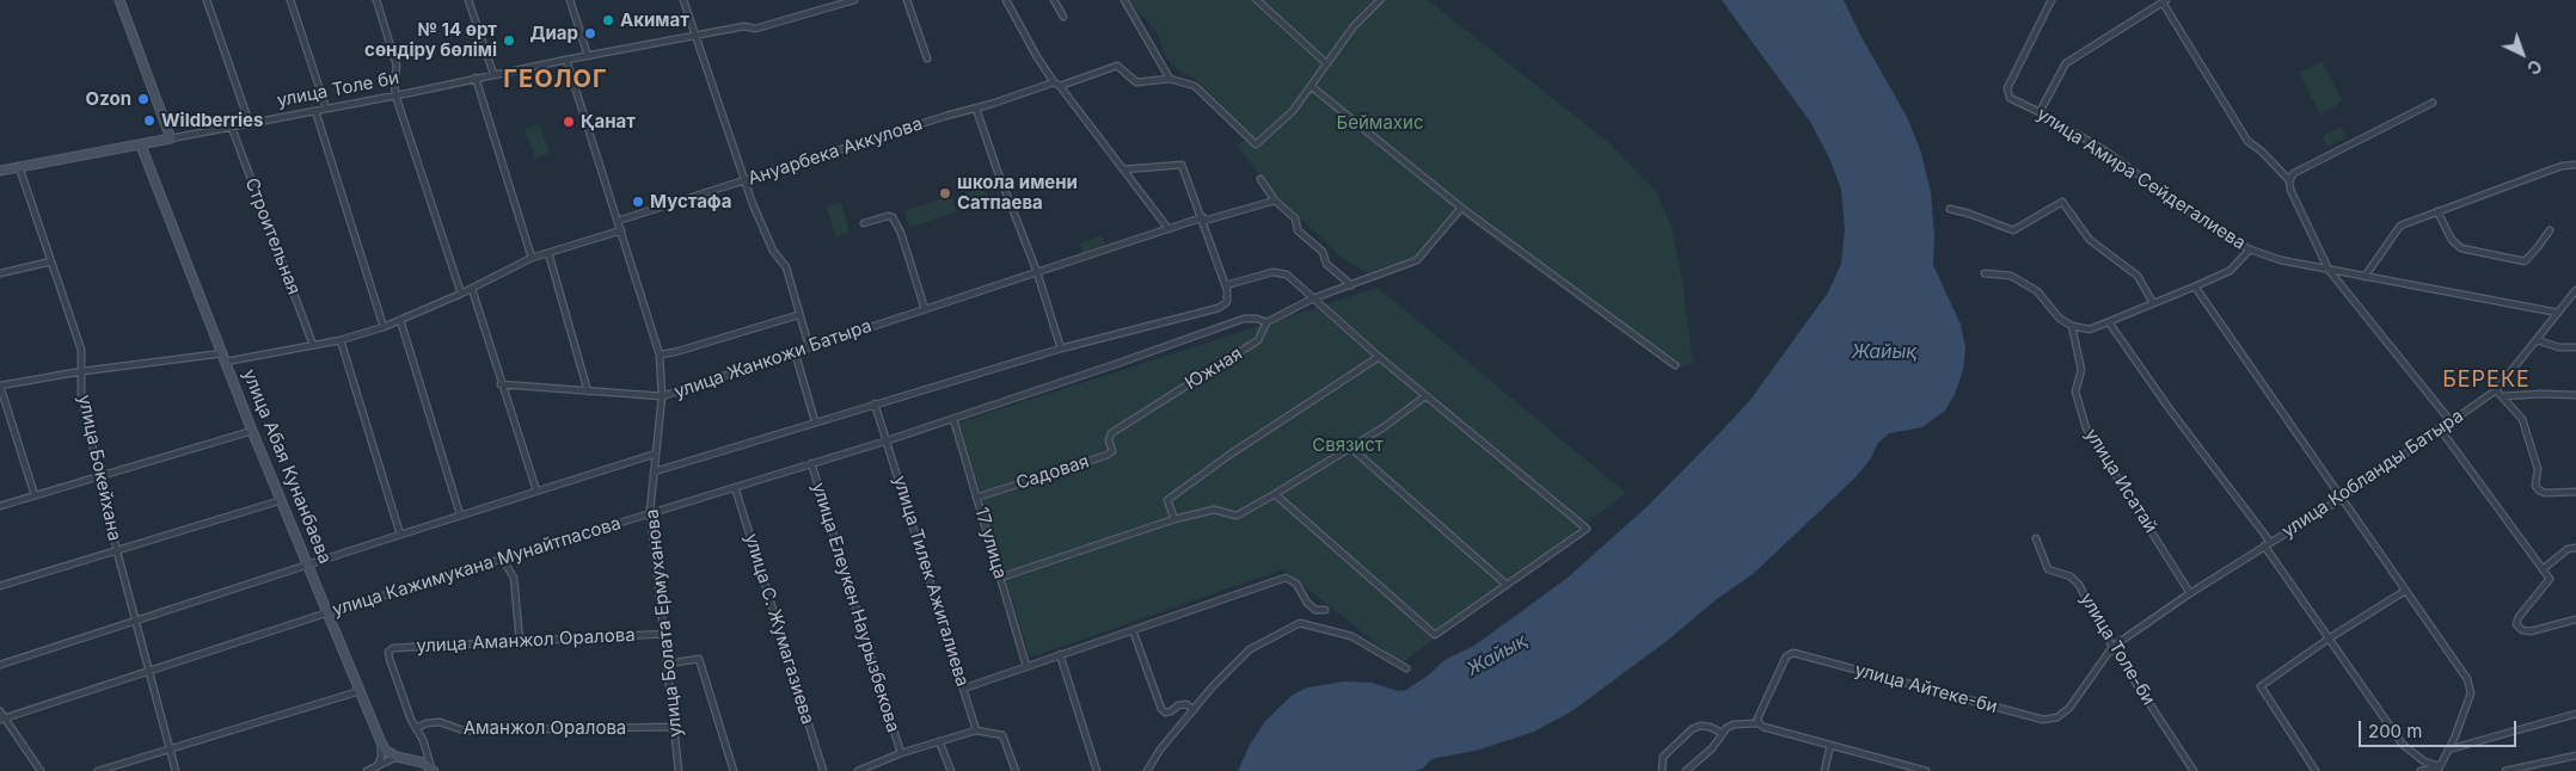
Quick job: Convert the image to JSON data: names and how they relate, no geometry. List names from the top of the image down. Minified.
{"streets":{"street":["улица Толе би","Ануарбека Аккулова","улица Амира Сейдегалиева","Строительная","улица Жанкожи Батыра","Южная","улица Абая Кунанбаева","улица Бокейхана","Садовая","улица Кобланды Батыра","улица Исатай","17 улица","улица Кажимукана Мунайтпасова","улица Тилек Ажигалиева","улица Елеукен Наурызбекова","улица Болата Ермуханова","улица С. Жумагазиева","улица Аманжол Оралова","улица Толе-би","улица Айтеке-би","Аманжол Оралова"]},"crossings":[["улица Толе би","Строительная"],["улица Толе би","улица Абая Кунанбаева"],["улица Толе би","улица Бокейхана"],["улица Толе би","улица Болата Ермуханова"],["Ануарбека Аккулова","улица Болата Ермуханова"],["улица Амира Сейдегалиева","улица Кобланды Батыра"],["улица Жанкожи Батыра","улица Болата Ермуханова"],["Южная","Садовая"],["Южная","улица Кажимукана Мунайтпасова"],["улица Абая Кунанбаева","улица Кажимукана Мунайтпасова"],["улица Бокейхана","улица Кажимукана Мунайтпасова"],["Садовая","17 улица"],["улица Кобланды Батыра","улица Исатай"],["улица Кобланды Батыра","улица Толе-би"],["улица Кобланды Батыра","улица Айтеке-би"],["17 улица","улица Кажимукана Мунайтпасова"],["улица Кажимукана Мунайтпасова","улица Тилек Ажигалиева"],["улица Кажимукана Мунайтпасова","улица Елеукен Наурызбекова"],["улица Кажимукана Мунайтпасова","улица Болата Ермуханова"],["улица Кажимукана Мунайтпасова","улица С. Жумагазиева"],["улица Болата Ермуханова","улица Аманжол Оралова"],["улица Болата Ермуханова","Аманжол Оралова"],["улица Аманжол Оралова","Аманжол Оралова"],["улица Толе-би","улица Айтеке-би"]],"districts":["ГЕОЛОГ","БЕРЕКЕ"],"water":["Жайық"],"parks":["Беймахис","Связист"],"places":["Акимат","Диар","№ 14 өрт сөндіру бөлімі","Ozon","Wildberries","Қанат","школа имени Сатпаева","Мустафа"],"scale_bar":"200 m","north":"bottom right"}
